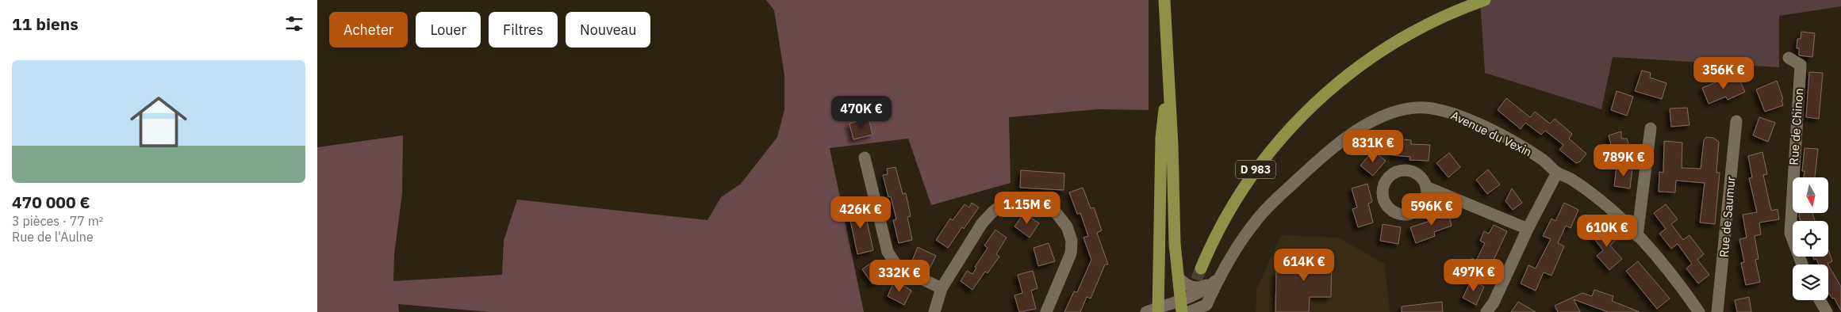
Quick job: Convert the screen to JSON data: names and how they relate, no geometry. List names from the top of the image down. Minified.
{"streets":{"main road":["D 983"],"street":["Rue de Chinon","Avenue du Vexin","Rue de Saumur"]},"north":"bottom","page":{"heading":"11 biens","chip":["Acheter","Louer","Filtres","Nouveau"],"list":[{"name":"470 000 €","note":"3 pièces · 77 m² · Rue de l'Aulne"}],"price":["356K €","470K €","831K €","789K €","1.15M €","596K €","426K €","610K €","614K €","497K €","332K €"]}}
